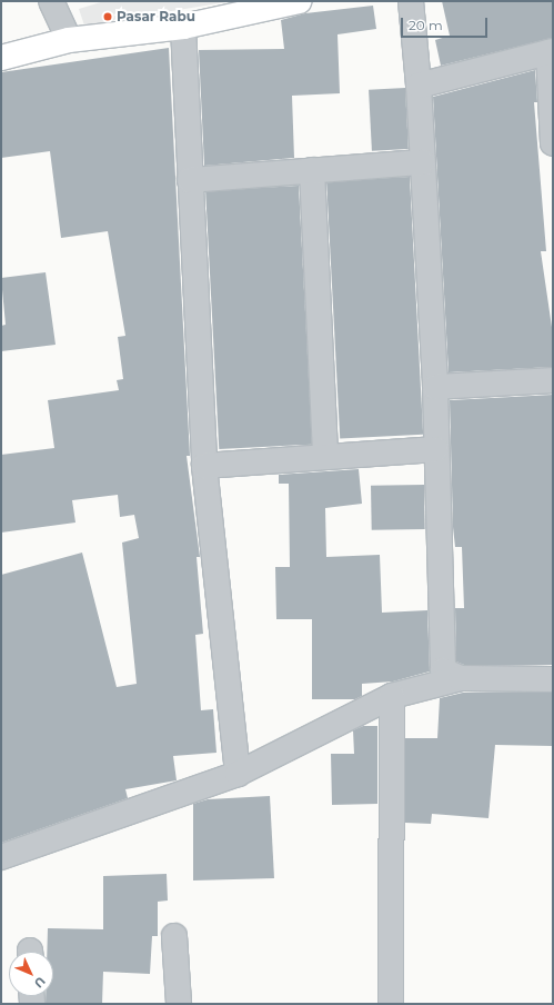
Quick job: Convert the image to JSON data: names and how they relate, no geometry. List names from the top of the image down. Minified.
{"places":["Pasar Rabu"],"scale_bar":"20 m","north":"bottom right"}
